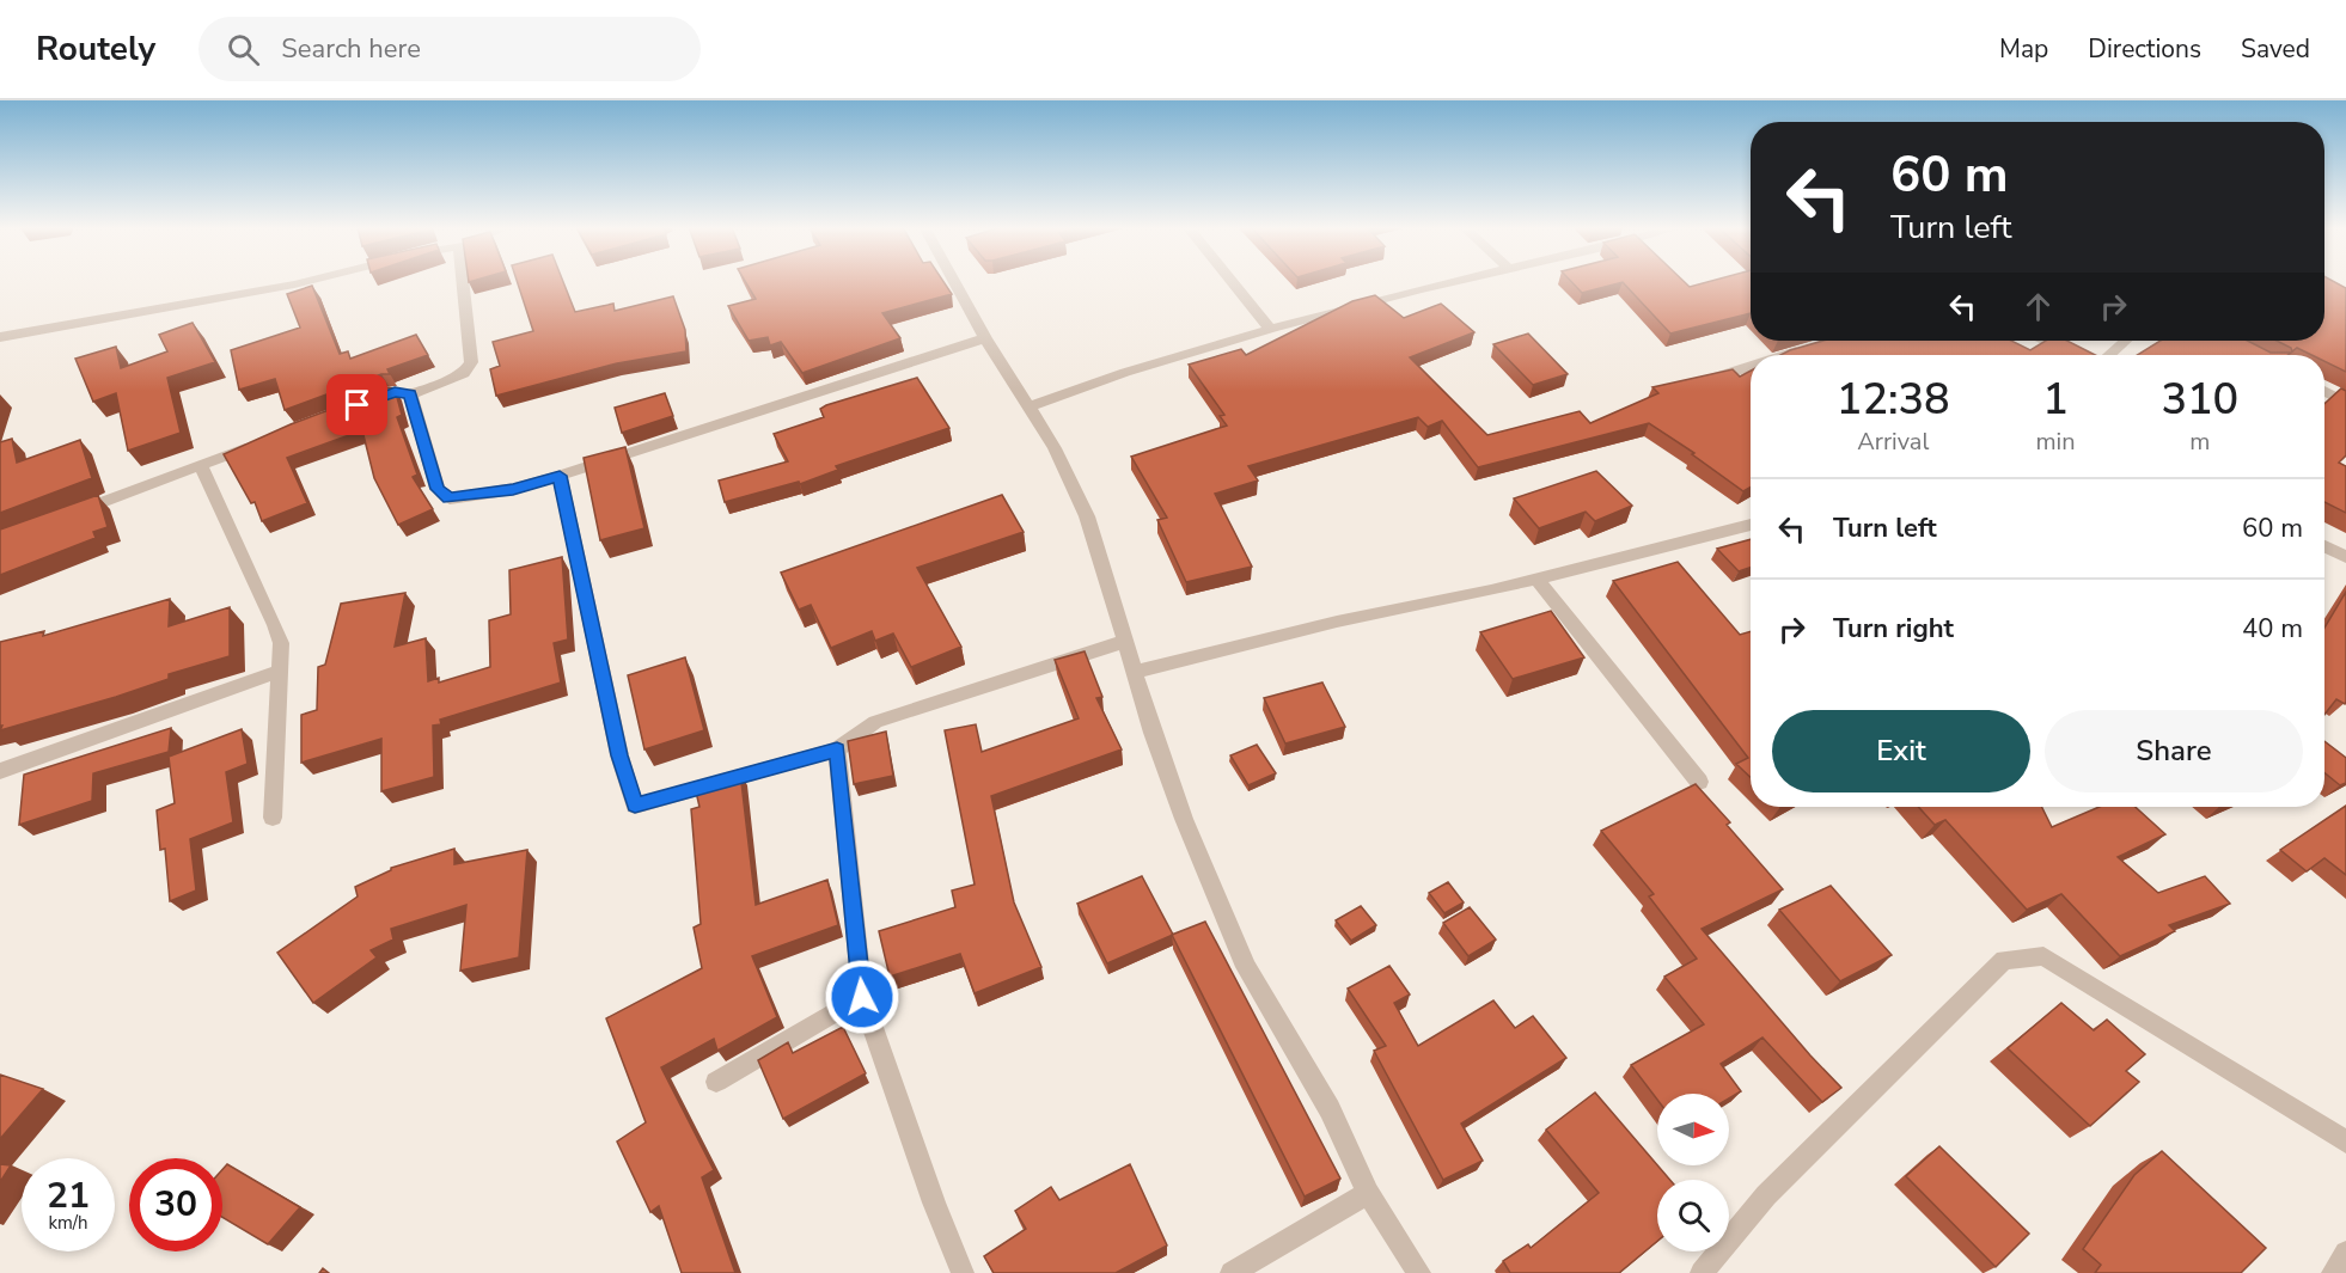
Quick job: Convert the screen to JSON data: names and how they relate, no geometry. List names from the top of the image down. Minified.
{"north":"right","page":{"header":"Routely","search":"Search here","nav":["Map","Directions","Saved"],"turn":["60 m","Turn left"],"eta":["12:38","Arrival","1","min","310","m"],"list":[{"name":"Turn left","value":"60 m"},{"name":"Turn right","value":"40 m"}],"buttons":["Exit","Share"],"speed":"21 km/h","limit":"30"}}
